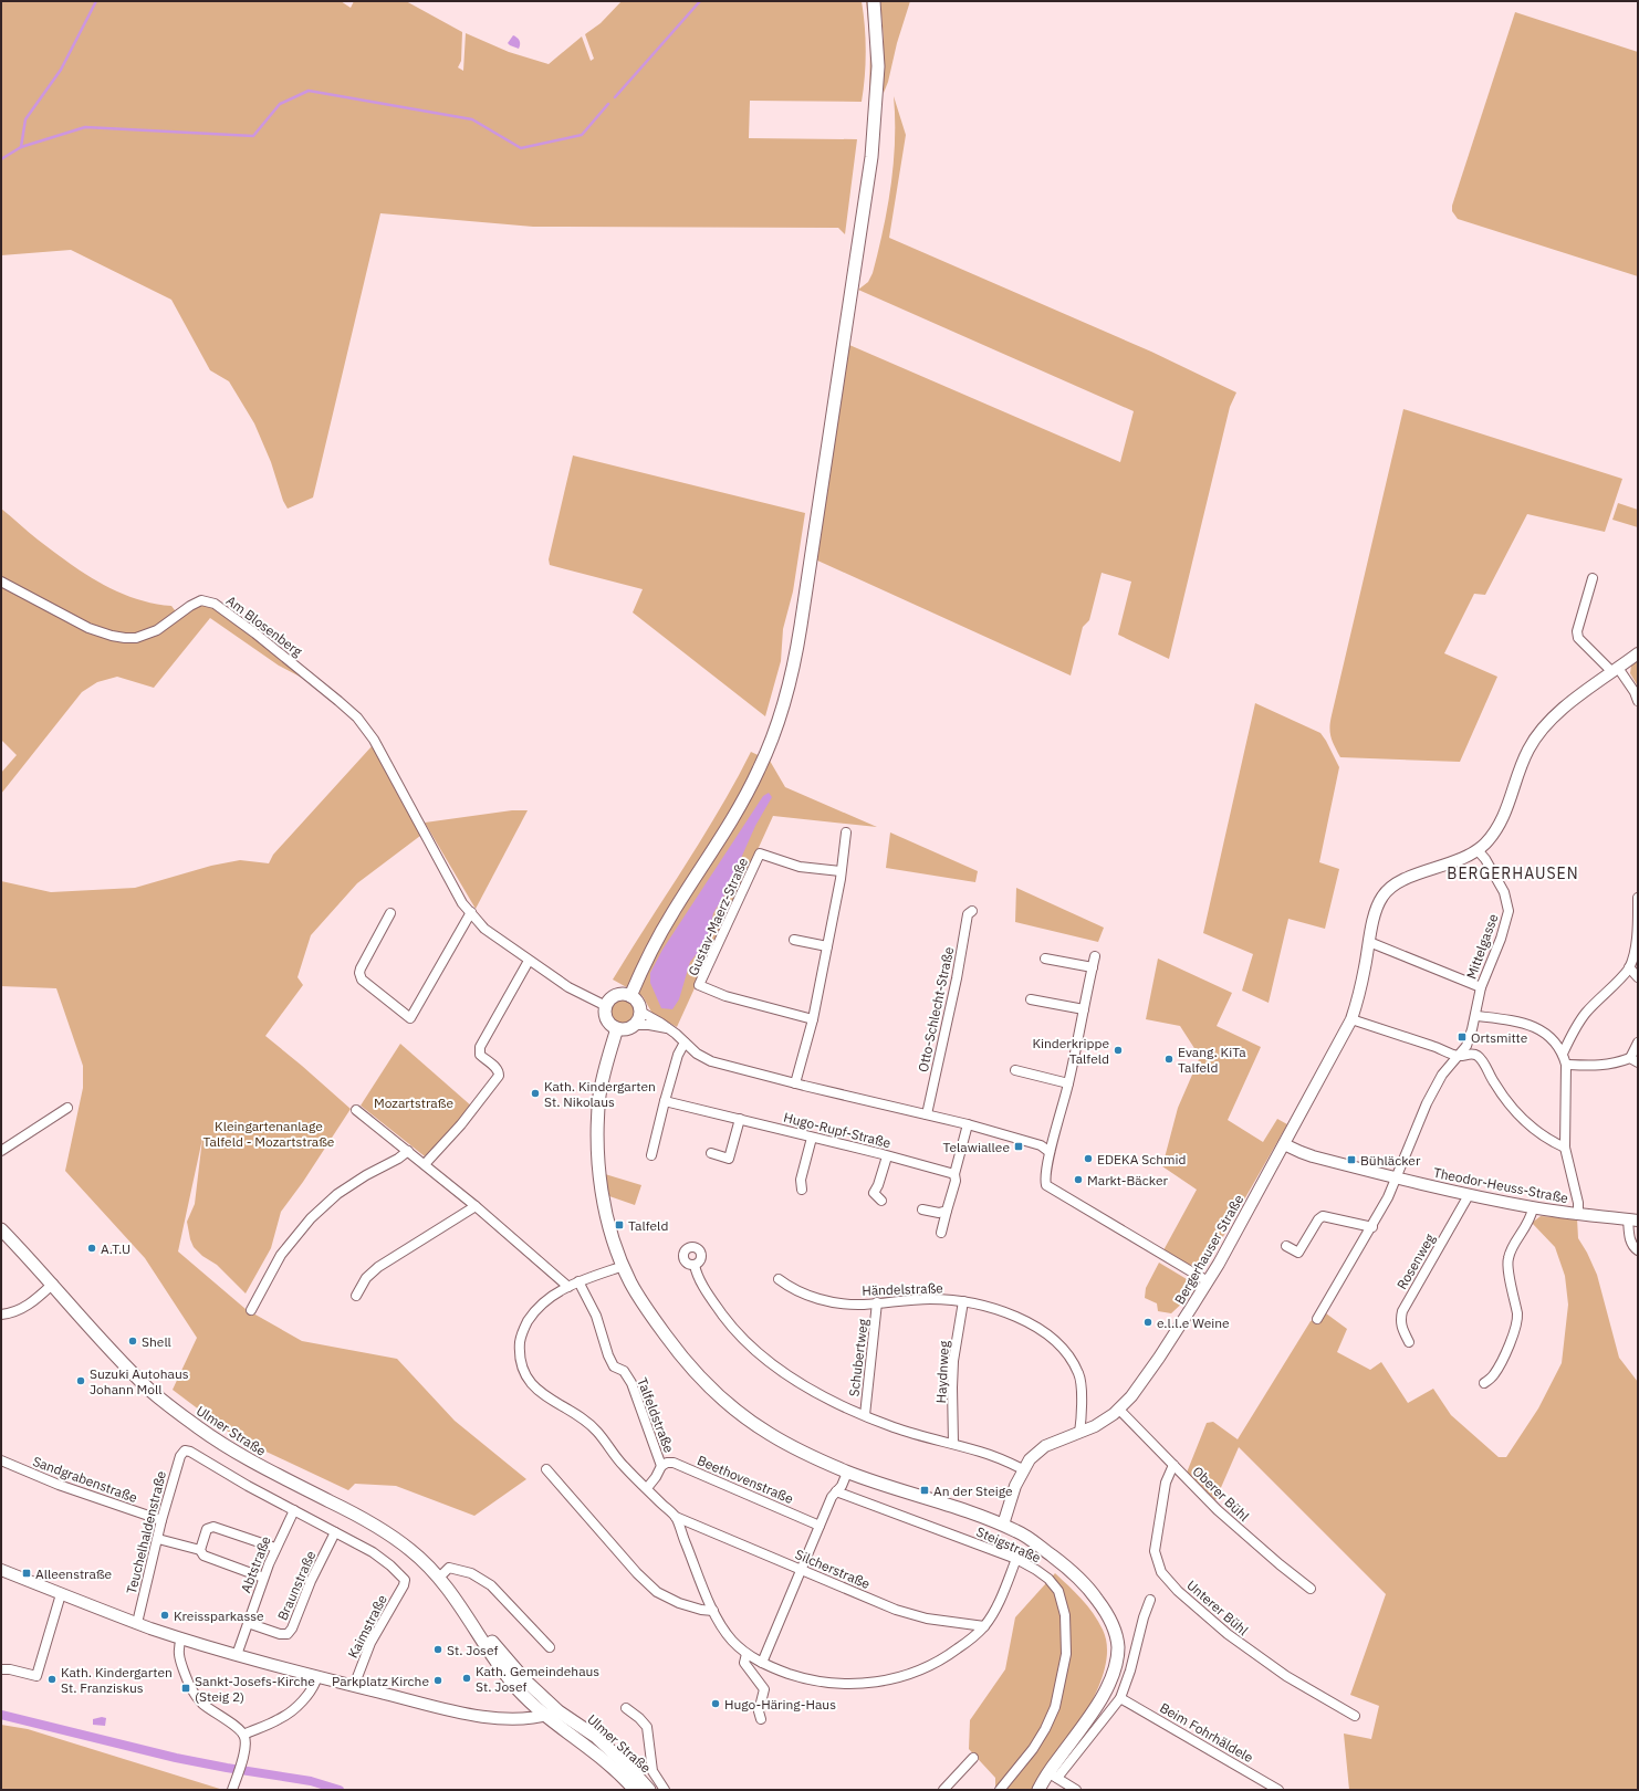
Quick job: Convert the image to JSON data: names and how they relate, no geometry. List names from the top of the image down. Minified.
{"streets":{"main road":["Ulmer Straße"],"street":["Am Blosenberg","Gustav-Maerz-Straße","Mittelgasse","Otto-Schlecht-Straße","Hugo-Rupf-Straße","Theodor-Heuss-Straße","Bergerhauser Straße","Rosenweg","Händelstraße","Schubertweg","Haydnweg","Talfeldstraße","Sandgrabenstraße","Beethovenstraße","Oberer Bühl","Teuchelhaldenstraße","Steigstraße","Abtstraße","Silcherstraße","Braunstraße","Unterer Bühl","Kaimstraße","Beim Fohrhäldele"]},"crossings":[["Mittelgasse","Theodor-Heuss-Straße"],["Mittelgasse","Bergerhauser Straße"],["Theodor-Heuss-Straße","Bergerhauser Straße"],["Theodor-Heuss-Straße","Rosenweg"],["Bergerhauser Straße","Händelstraße"],["Bergerhauser Straße","Oberer Bühl"],["Händelstraße","Schubertweg"],["Händelstraße","Haydnweg"],["Talfeldstraße","Beethovenstraße"],["Sandgrabenstraße","Teuchelhaldenstraße"],["Oberer Bühl","Unterer Bühl"],["Teuchelhaldenstraße","Abtstraße"],["Abtstraße","Braunstraße"],["Braunstraße","Kaimstraße"]],"districts":["BERGERHAUSEN"],"parks":["Mozartstraße","Kleingartenanlage Talfeld - Mozartstraße"],"places":{"transit":["Ortsmitte","Telawiallee","Bühläcker","Talfeld","An der Steige","Alleenstraße","Sankt-Josefs-Kirche (Steig 2)"],"other":["Kinderkrippe Talfeld","Evang. KiTa Talfeld","Kath. Kindergarten St. Nikolaus","EDEKA Schmid","Markt-Bäcker","A.T.U","e.l.l.e Weine","Shell","Suzuki Autohaus Johann Moll","Kreissparkasse","St. Josef","Kath. Gemeindehaus St. Josef","Kath. Kindergarten St. Franziskus","Parkplatz Kirche","Hugo-Häring-Haus"]}}
